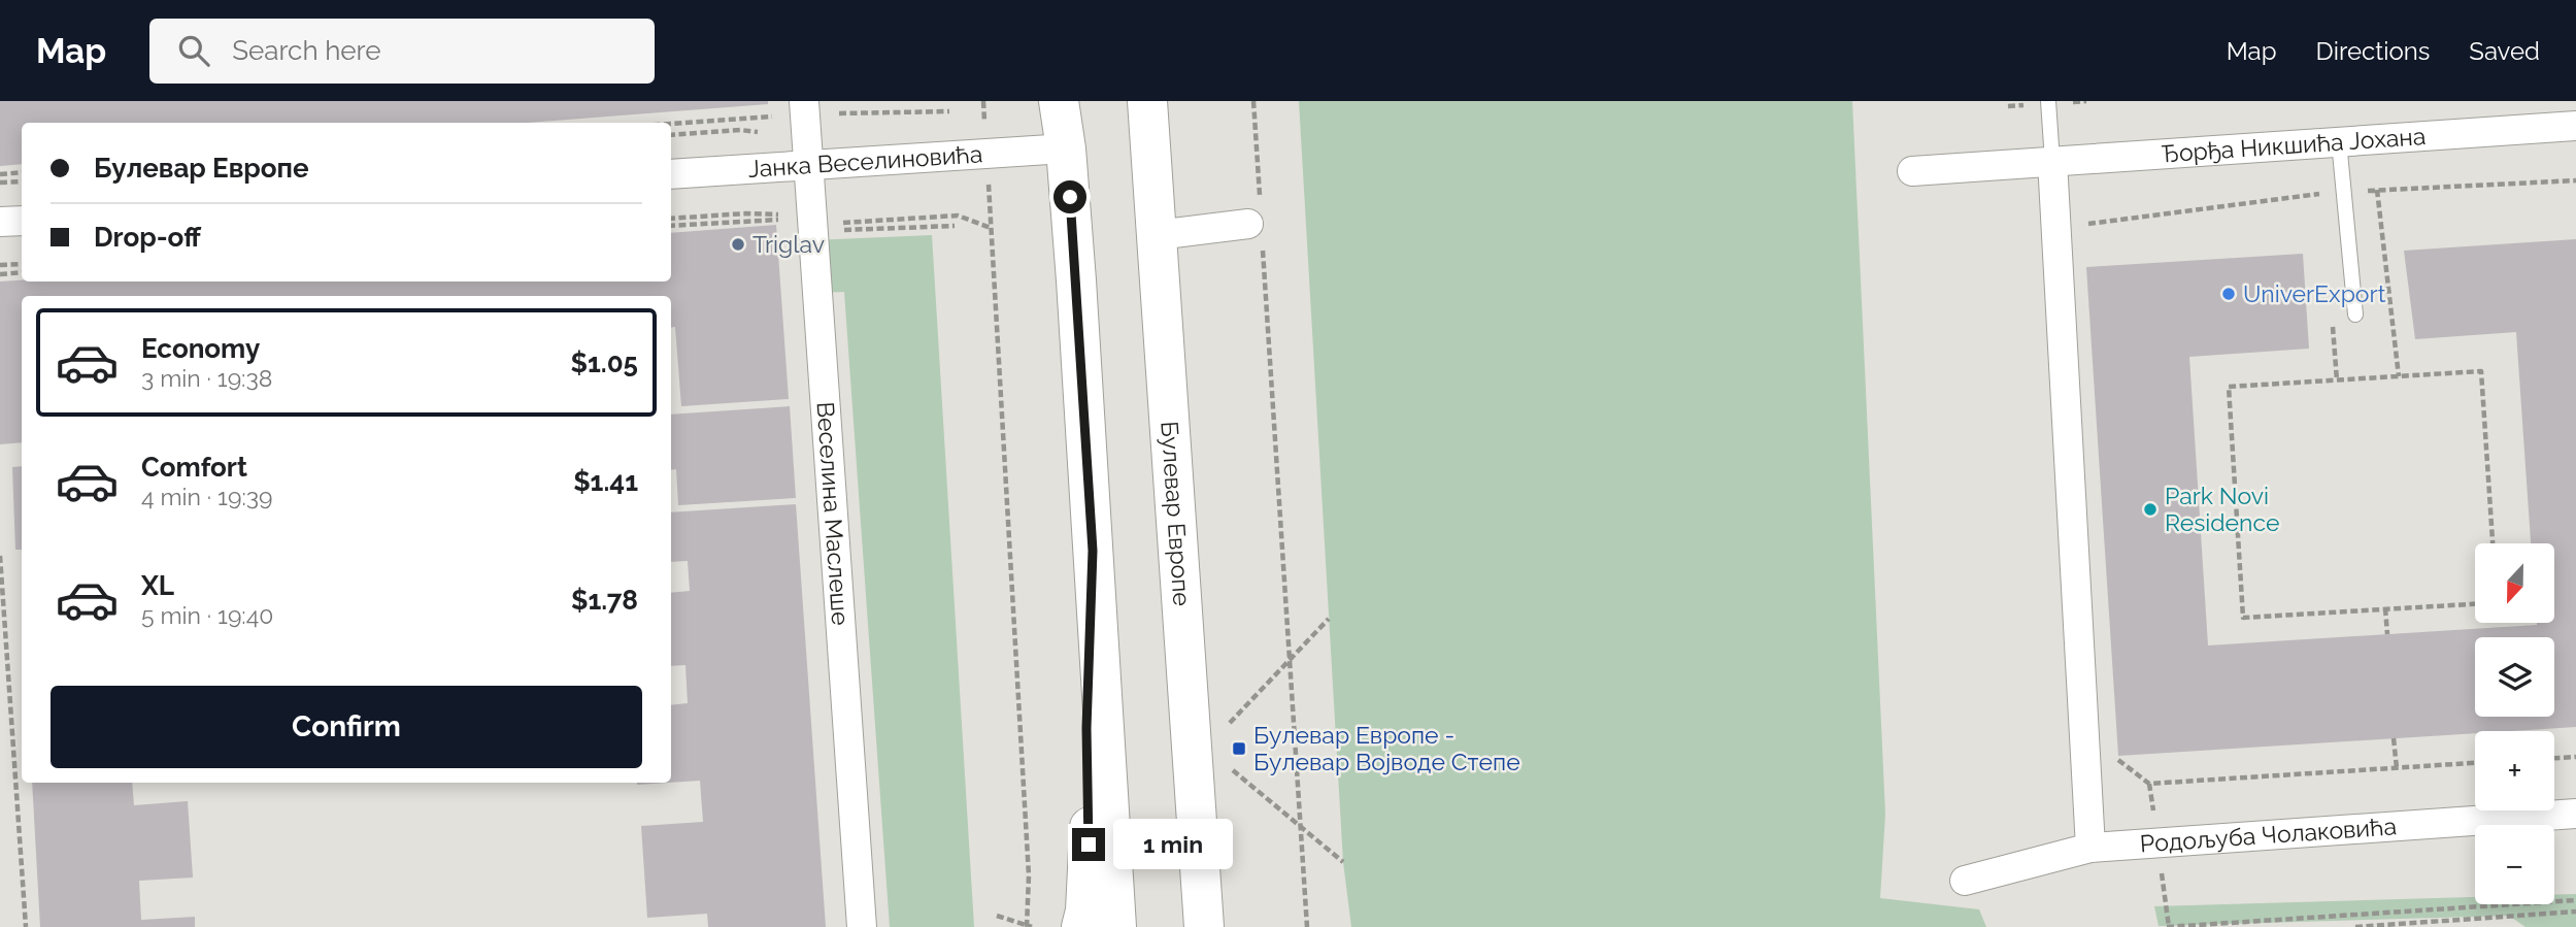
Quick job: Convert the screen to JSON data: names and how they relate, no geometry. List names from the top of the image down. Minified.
{"streets":{"main road":["Булевар Европе"],"street":["Ђорђа Никшића Јохана","Јанка Веселиновића","Веселина Маслеше","Родољуба Чолаковића"]},"crossings":[["Јанка Веселиновића","Веселина Маслеше"]],"places":{"other":["Triglav","UniverExport","Park Novi Residence"],"transit":["Булевар Европе - Булевар Војводе Степе"]},"north":"bottom","page":{"header":"Map","search":"Search here","nav":["Map","Directions","Saved"],"banner":["Булевар Европе","Drop-off"],"list":[{"name":"Economy","note":"3 min · 19:38","value":"$1.05"},{"name":"Comfort","note":"4 min · 19:39","value":"$1.41"},{"name":"XL","note":"5 min · 19:40","value":"$1.78"}],"map_buttons":["+","−"],"buttons":"Confirm","bubble":"1 min"}}
